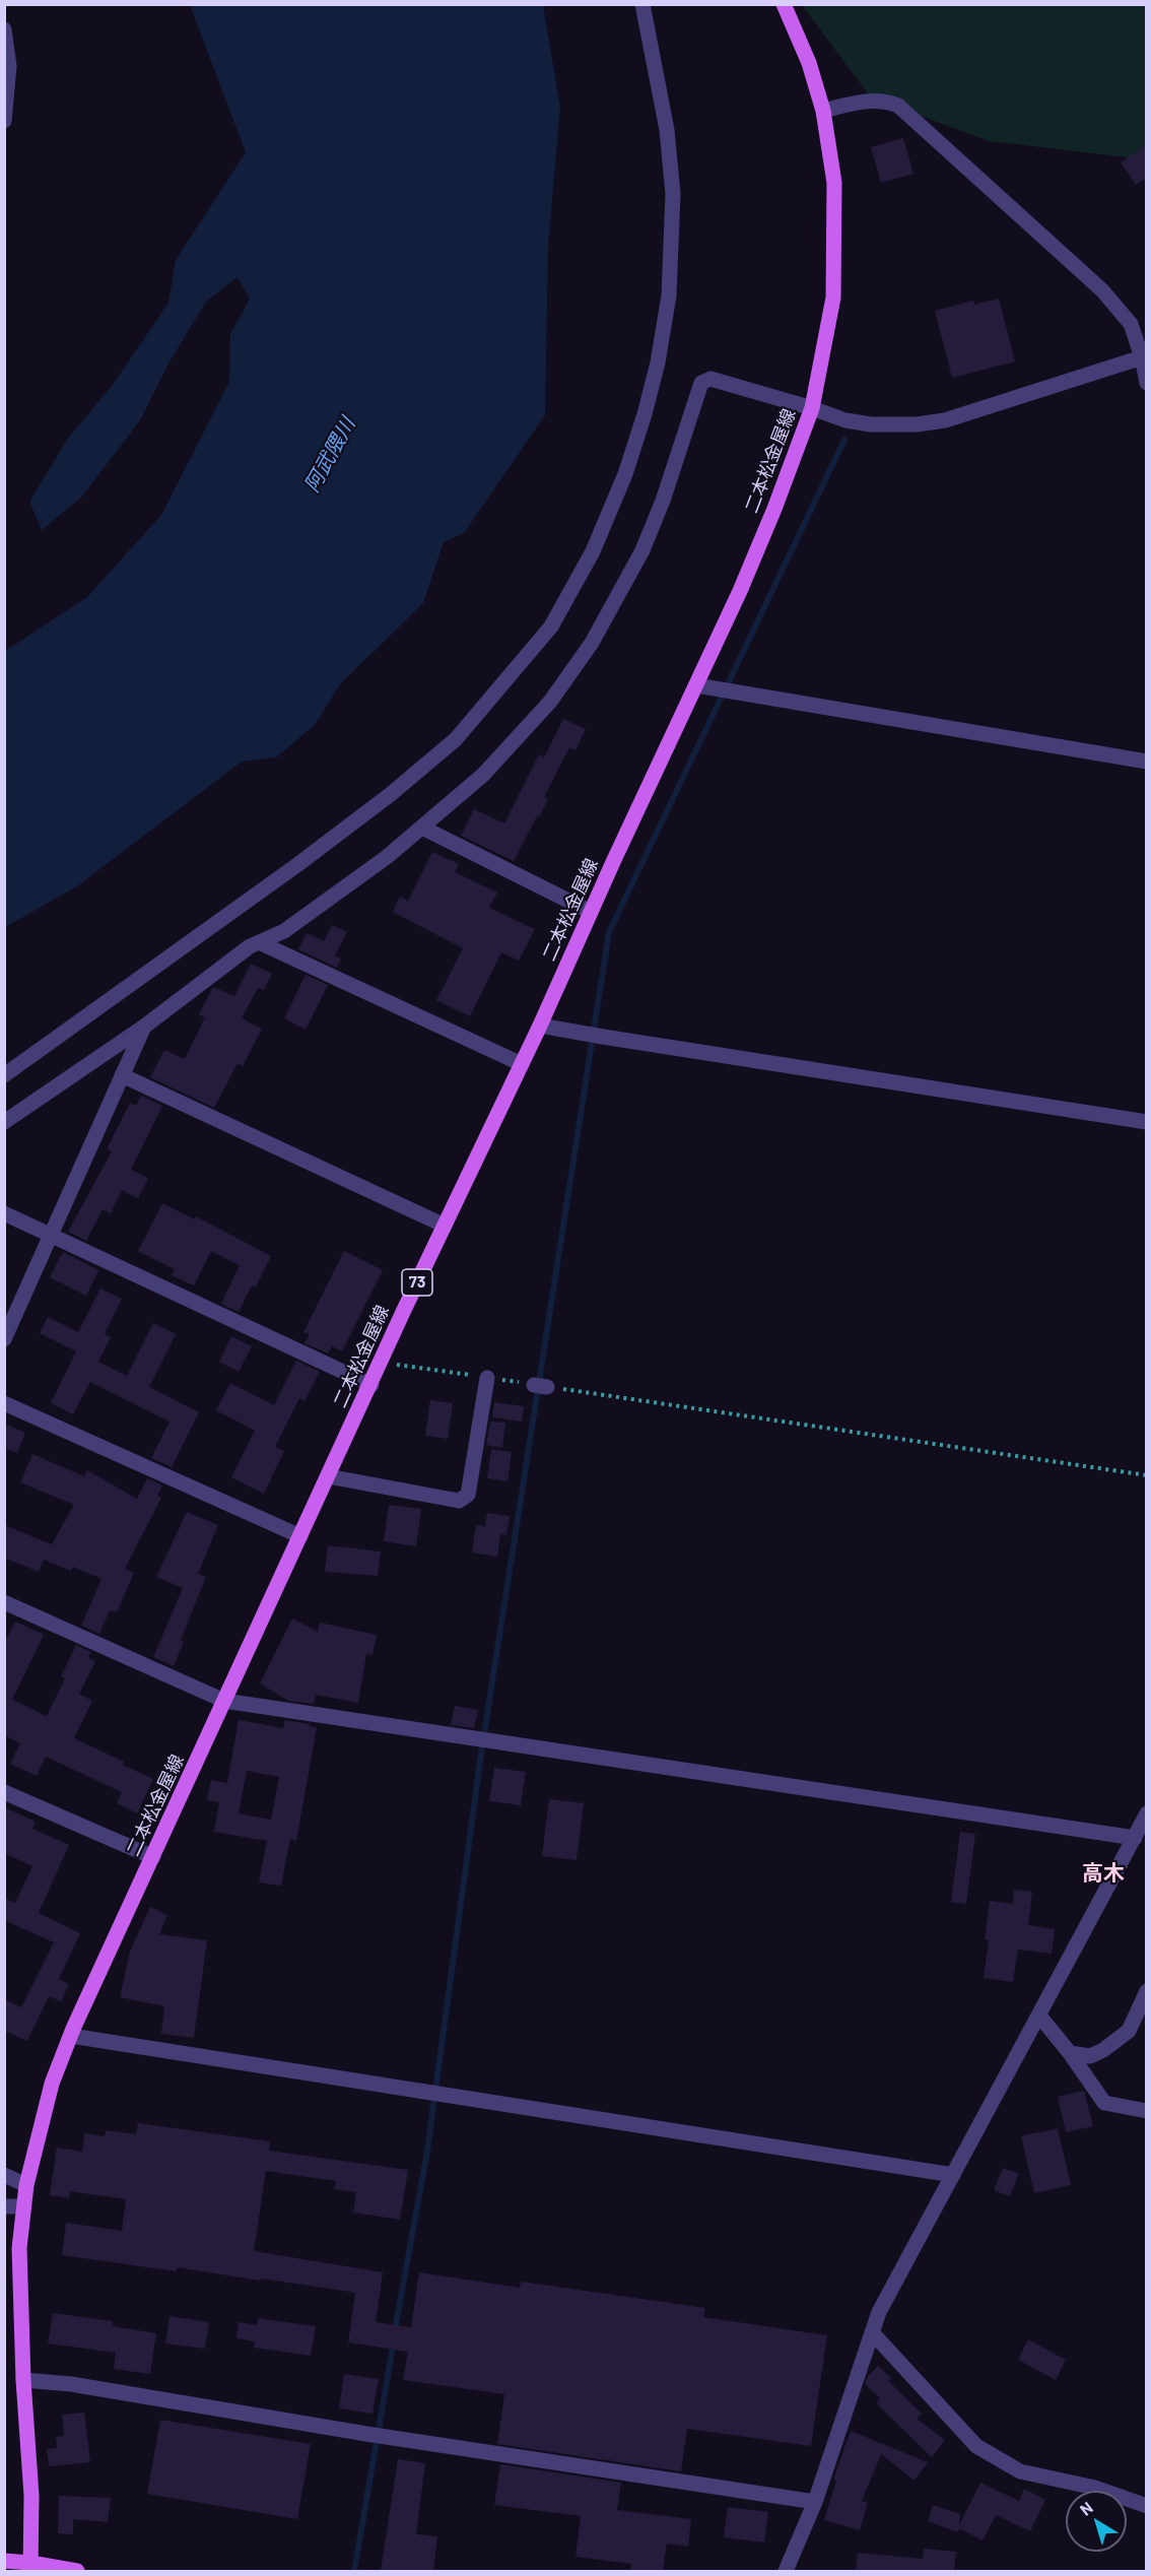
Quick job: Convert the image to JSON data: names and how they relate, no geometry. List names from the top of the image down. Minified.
{"streets":{"main road":["二本松金屋線","73"]},"districts":["高木"],"water":["阿武隈川"],"north":"top left"}
